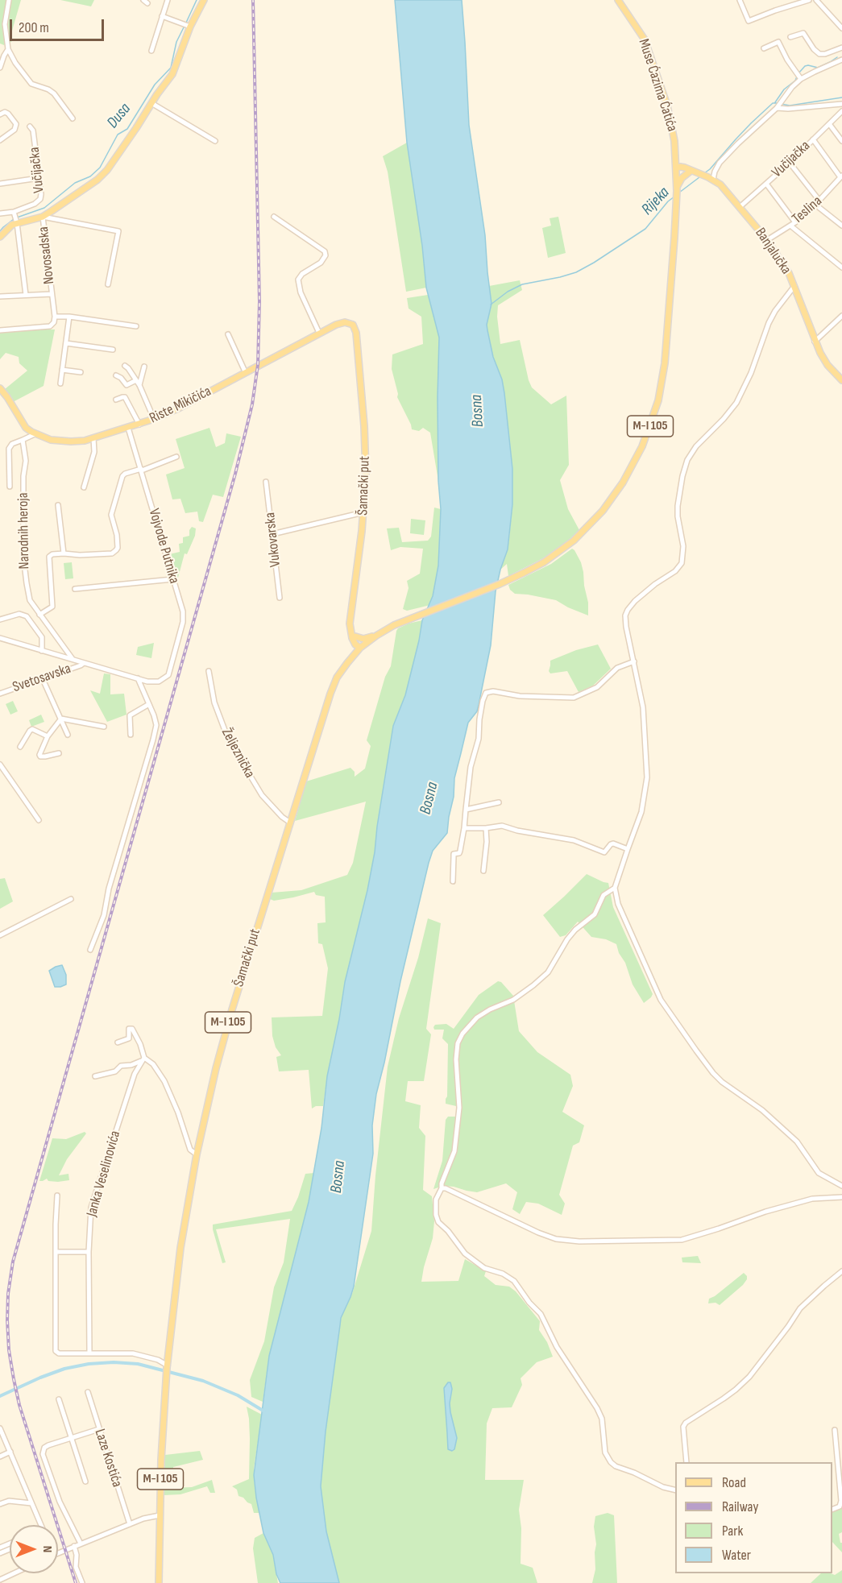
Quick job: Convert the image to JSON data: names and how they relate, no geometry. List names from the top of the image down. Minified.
{"streets":{"main road":["Muse Ćazima Ćatića","Banjalučka","Riste Mikičića","M-I 105","Šamački put"],"street":["Vučijačka","Teslina","Novosadska","Narodnih heroja","Vukovarska","Vojvode Putnika","Svetosavska","Željeznička","Janka Veselinovića","Laze Kostića"]},"crossings":[["Muse Ćazima Ćatića","M-I 105"],["Vučijačka","Banjalučka"],["Vučijačka","Novosadska"],["Teslina","Banjalučka"],["Riste Mikičića","Šamački put"],["Riste Mikičića","Vojvode Putnika"],["M-I 105","Šamački put"],["Šamački put","Željeznička"]],"water":["Dusa","Rijeka","Bosna"],"legend":["Road","Railway","Park","Water"],"scale_bar":"200 m","north":"right"}
